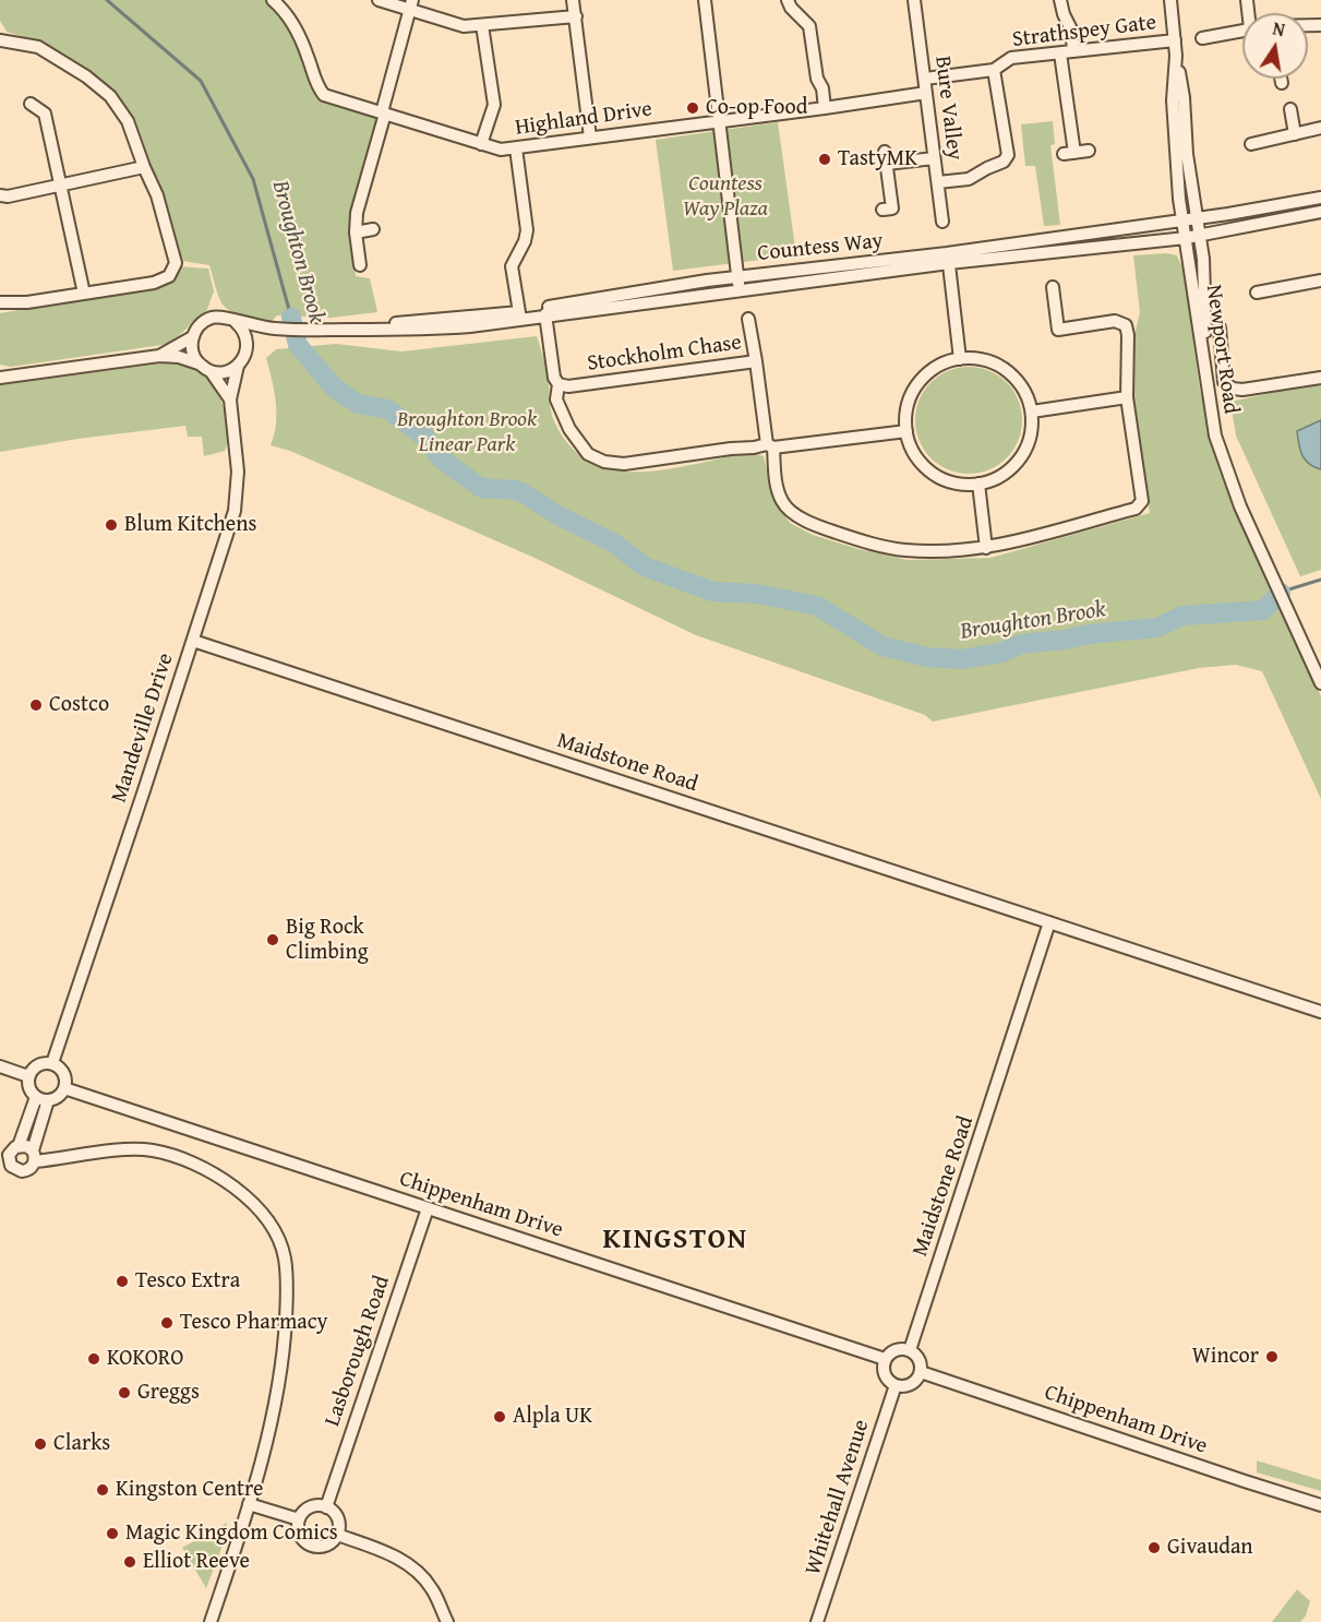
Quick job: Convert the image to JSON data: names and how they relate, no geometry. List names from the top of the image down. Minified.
{"streets":{"street":["Strathspey Gate","Bure Valley","Highland Drive","Countess Way","Newport Road","Stockholm Chase","Mandeville Drive","Maidstone Road","Chippenham Drive","Lasborough Road","Whitehall Avenue"]},"crossings":[["Strathspey Gate","Bure Valley"],["Strathspey Gate","Newport Road"],["Bure Valley","Highland Drive"],["Countess Way","Newport Road"],["Countess Way","Stockholm Chase"],["Countess Way","Mandeville Drive"],["Mandeville Drive","Maidstone Road"],["Mandeville Drive","Chippenham Drive"],["Maidstone Road","Chippenham Drive"],["Maidstone Road","Whitehall Avenue"],["Chippenham Drive","Lasborough Road"],["Chippenham Drive","Whitehall Avenue"]],"districts":["KINGSTON"],"water":["Broughton Brook"],"parks":["Countess Way Plaza","Broughton Brook Linear Park"],"places":["Co-op Food","TastyMK","Blum Kitchens","Costco","Big Rock Climbing","Tesco Extra","Tesco Pharmacy","Wincor","KOKORO","Greggs","Alpla UK","Clarks","Kingston Centre","Magic Kingdom Comics","Givaudan","Elliot Reeve"],"north":"top"}
